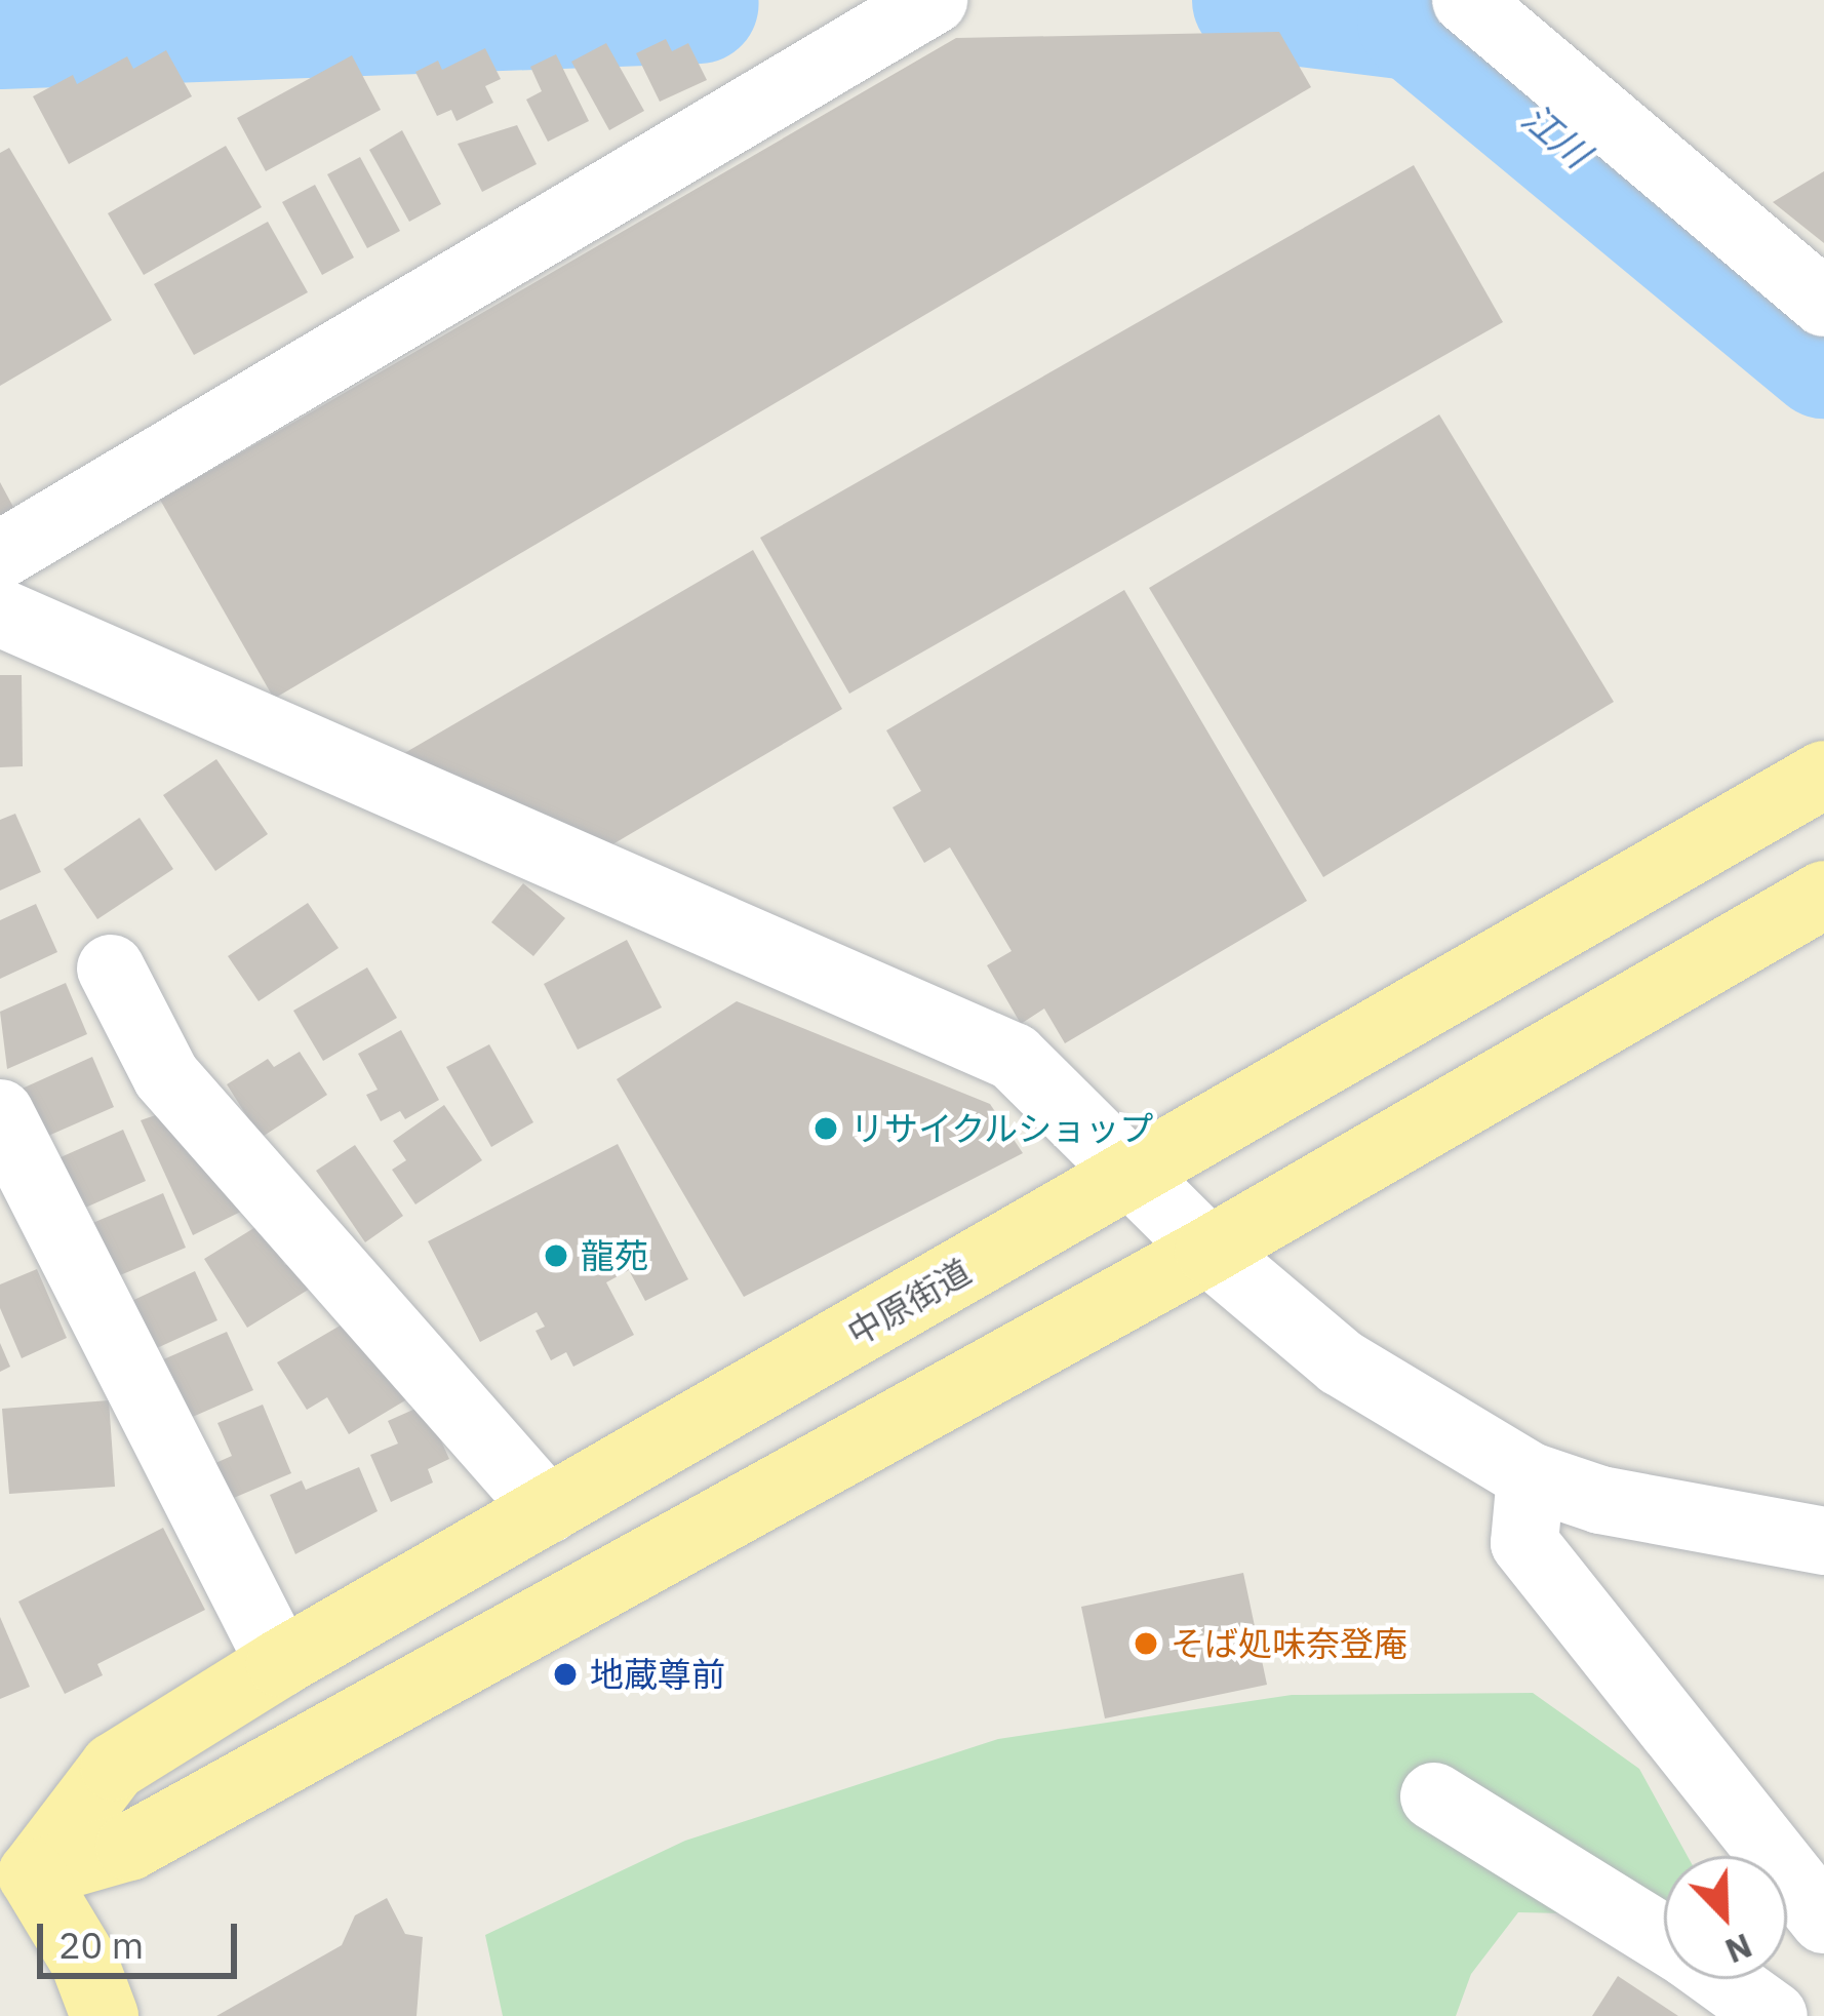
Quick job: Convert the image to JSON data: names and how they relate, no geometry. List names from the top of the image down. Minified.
{"streets":{"main road":["中原街道"]},"water":["江川"],"places":["リサイクルショップ","龍苑","そば処味奈登庵","地蔵尊前"],"scale_bar":"20 m","north":"bottom right"}
